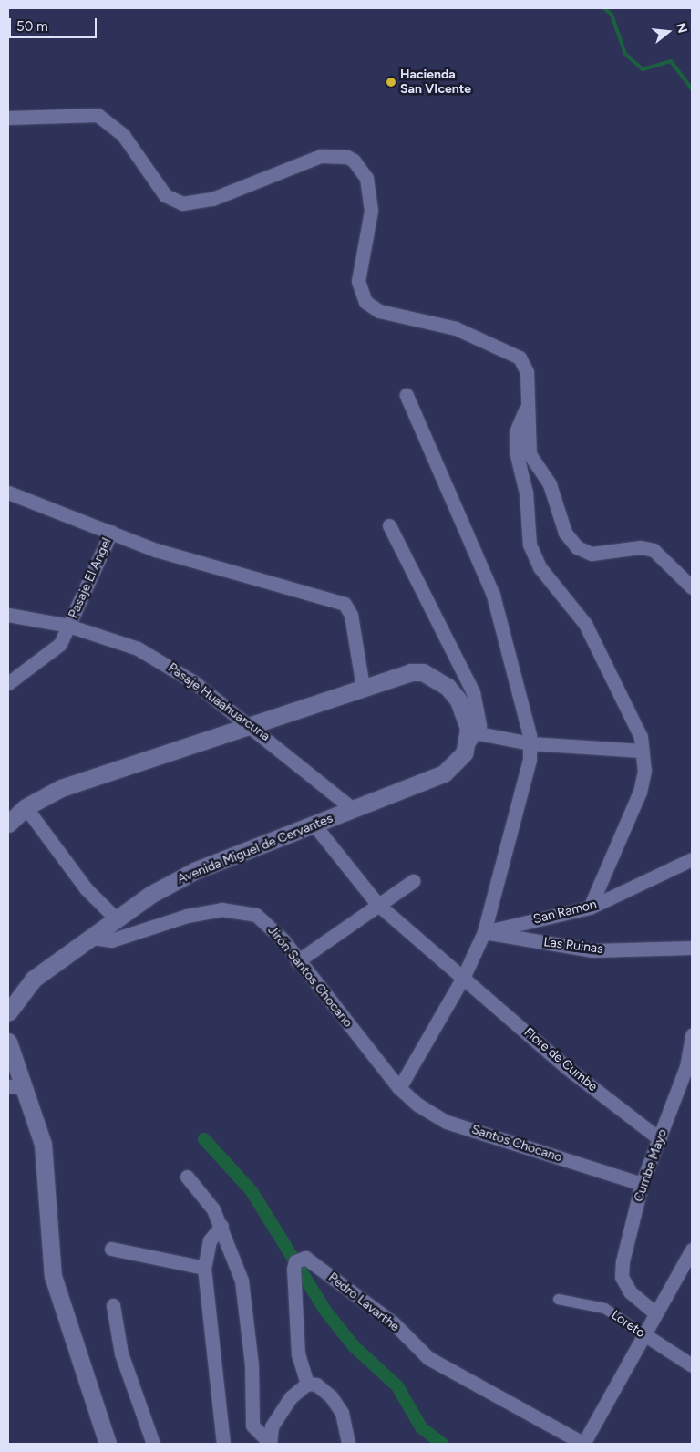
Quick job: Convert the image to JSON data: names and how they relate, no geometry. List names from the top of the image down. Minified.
{"streets":{"street":["Pasaje El Angel","Pasaje Huaahuarcuna","Avenida Miguel de Cervantes","San Ramon","Las Ruinas","Jirón Santos Chocano","Flore de Cumbe","Santos Chocano","Cumbe Mayo","Pedro Lavarthe","Loreto"]},"crossings":[["Pasaje El Angel","Pasaje Huaahuarcuna"],["Pasaje Huaahuarcuna","Avenida Miguel de Cervantes"],["Avenida Miguel de Cervantes","Jirón Santos Chocano"],["Avenida Miguel de Cervantes","Flore de Cumbe"],["San Ramon","Las Ruinas"],["Jirón Santos Chocano","Santos Chocano"],["Flore de Cumbe","Cumbe Mayo"],["Santos Chocano","Cumbe Mayo"]],"places":["Hacienda San VIcente"],"scale_bar":"50 m","north":"right"}
